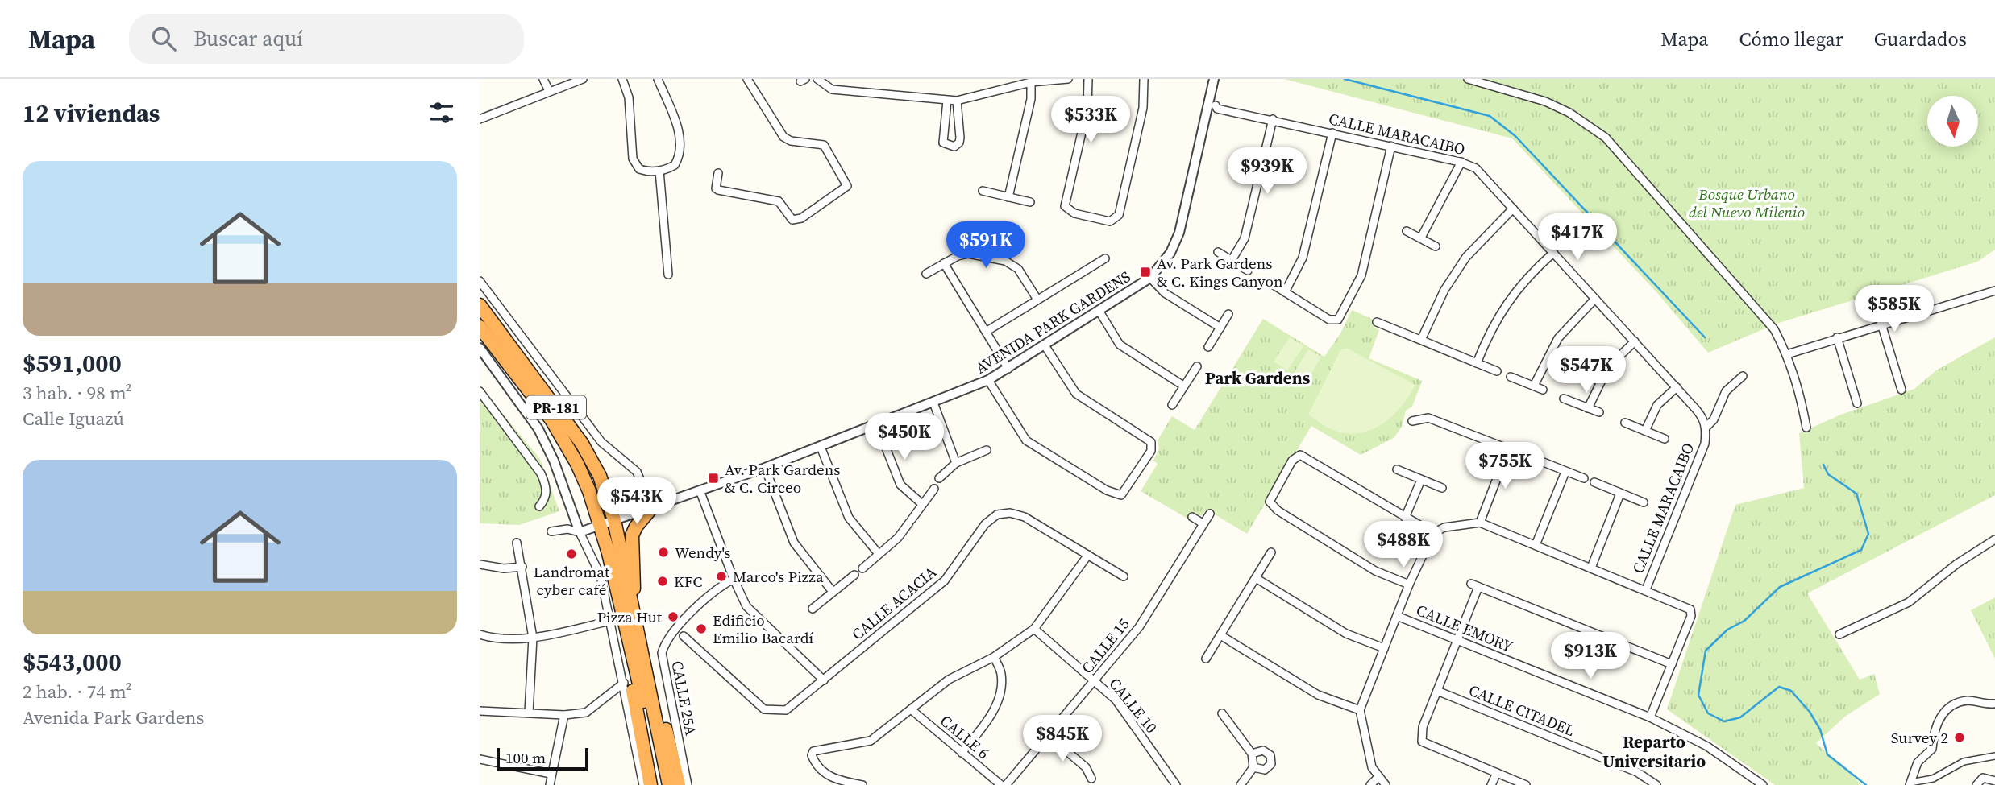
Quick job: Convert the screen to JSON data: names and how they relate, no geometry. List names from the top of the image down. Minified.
{"streets":{"highway":["PR-181"],"street":["CALLE MARACAIBO","AVENIDA PARK GARDENS","CALLE ACACIA","CALLE EMORY","CALLE 15","CALLE 25A","CALLE 10","CALLE CITADEL","CALLE 6"]},"crossings":[["CALLE MARACAIBO","AVENIDA PARK GARDENS"],["AVENIDA PARK GARDENS","PR-181"],["CALLE 15","CALLE 10"]],"districts":["Park Gardens","Reparto Universitario"],"parks":["Bosque Urbano del Nuevo Milenio"],"places":{"transit":["Av. Park Gardens & C. Kings Canyon","Av. Park Gardens & C. Circeo"],"other":["Wendy's","Landromat cyber café","Marco's Pizza","KFC","Pizza Hut","Edificio Emilio Bacardí","Survey 2"]},"scale_bar":"100 m","north":"bottom","page":{"header":"Mapa","search":"Buscar aquí","nav":["Mapa","Cómo llegar","Guardados"],"heading":"12 viviendas","price":["$533K","$939K","$417K","$591K","$585K","$547K","$450K","$755K","$543K","$488K","$913K","$845K"],"list":[{"name":"$591,000","note":"3 hab. · 98 m² · Calle Iguazú"},{"name":"$543,000","note":"2 hab. · 74 m² · Avenida Park Gardens"}],"scale":"100 m"}}
